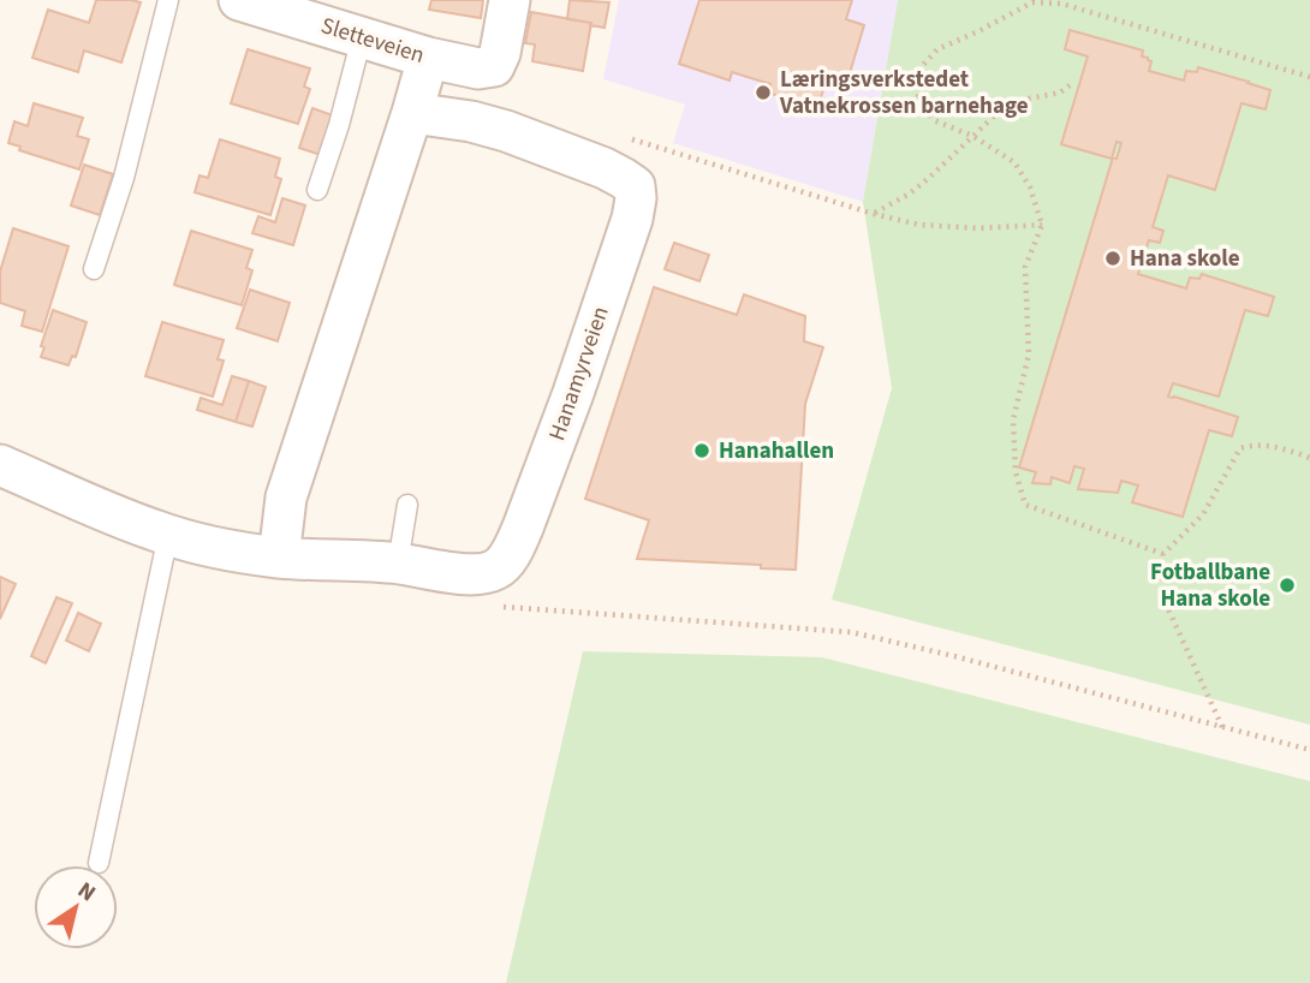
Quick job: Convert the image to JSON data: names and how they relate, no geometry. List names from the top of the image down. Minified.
{"streets":{"street":["Sletteveien","Hanamyrveien"]},"places":["Læringsverkstedet Vatnekrossen barnehage","Hana skole","Hanahallen","Fotballbane Hana skole"],"north":"top right"}
